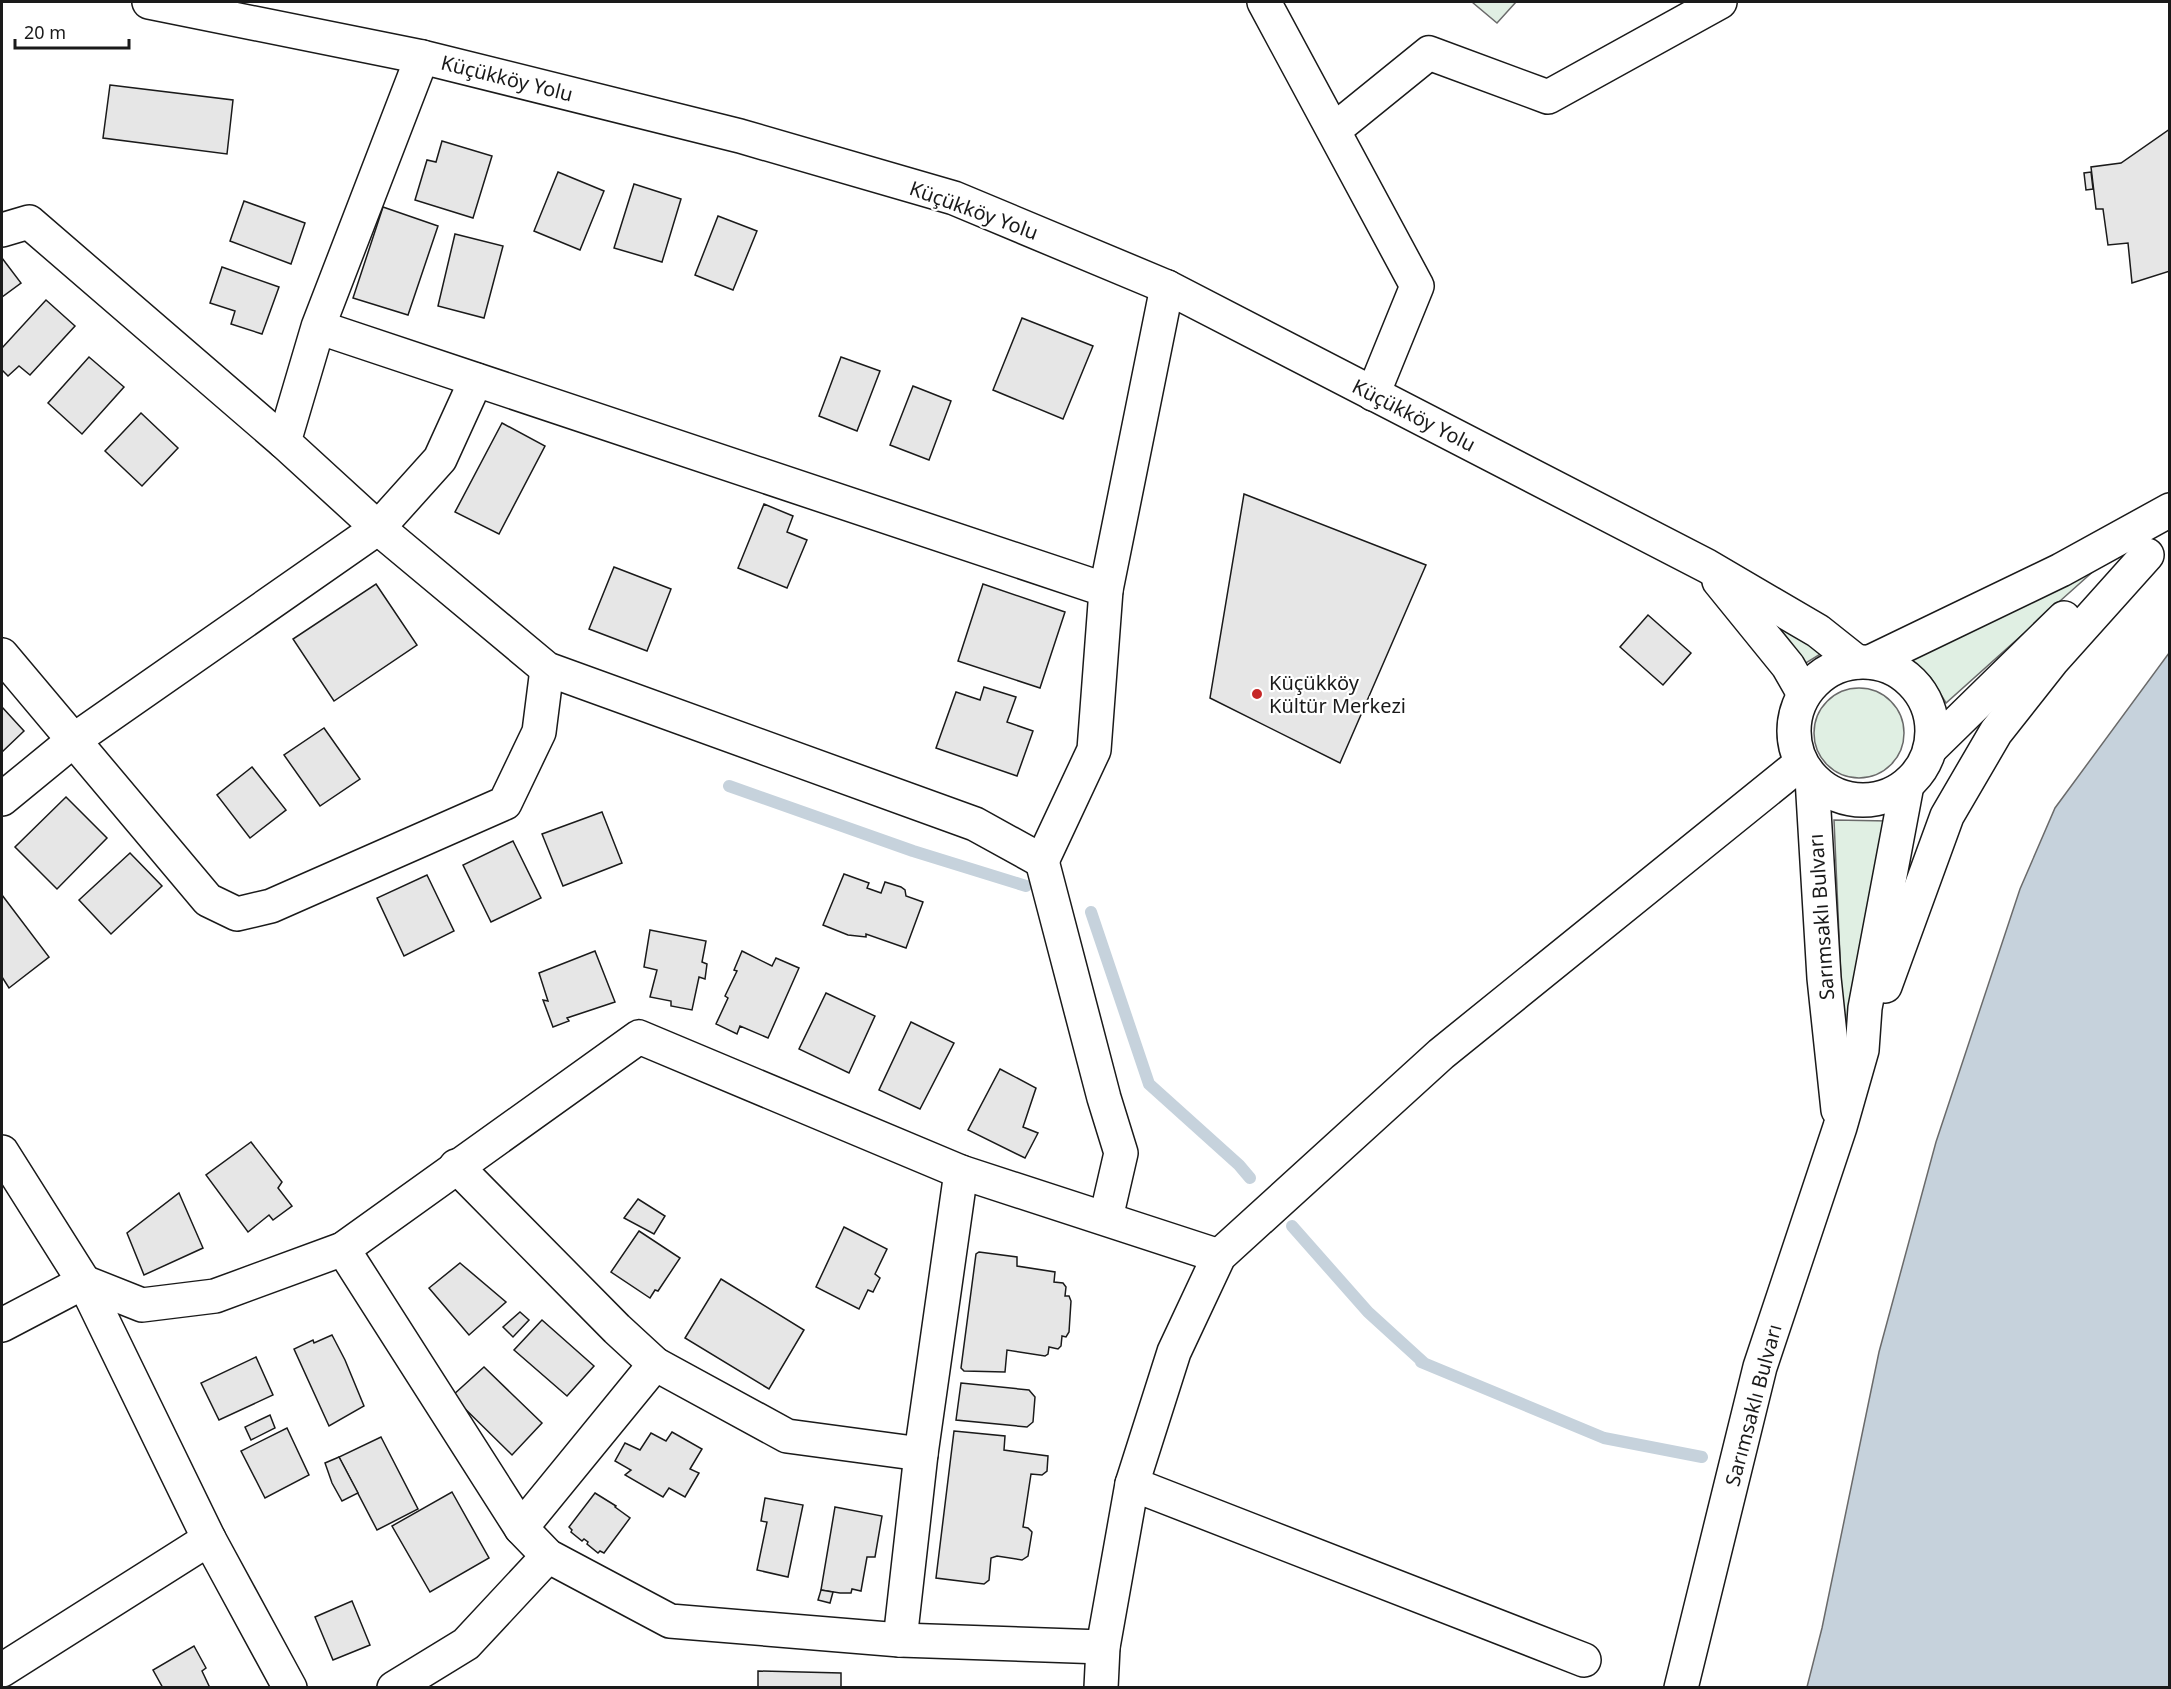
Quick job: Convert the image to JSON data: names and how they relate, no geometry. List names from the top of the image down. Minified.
{"streets":{"street":["Küçükköy Yolu","Sarımsaklı Bulvarı"]},"crossings":[["Küçükköy Yolu","Sarımsaklı Bulvarı"]],"places":["Küçükköy Kültür Merkezi"],"scale_bar":"20 m"}
